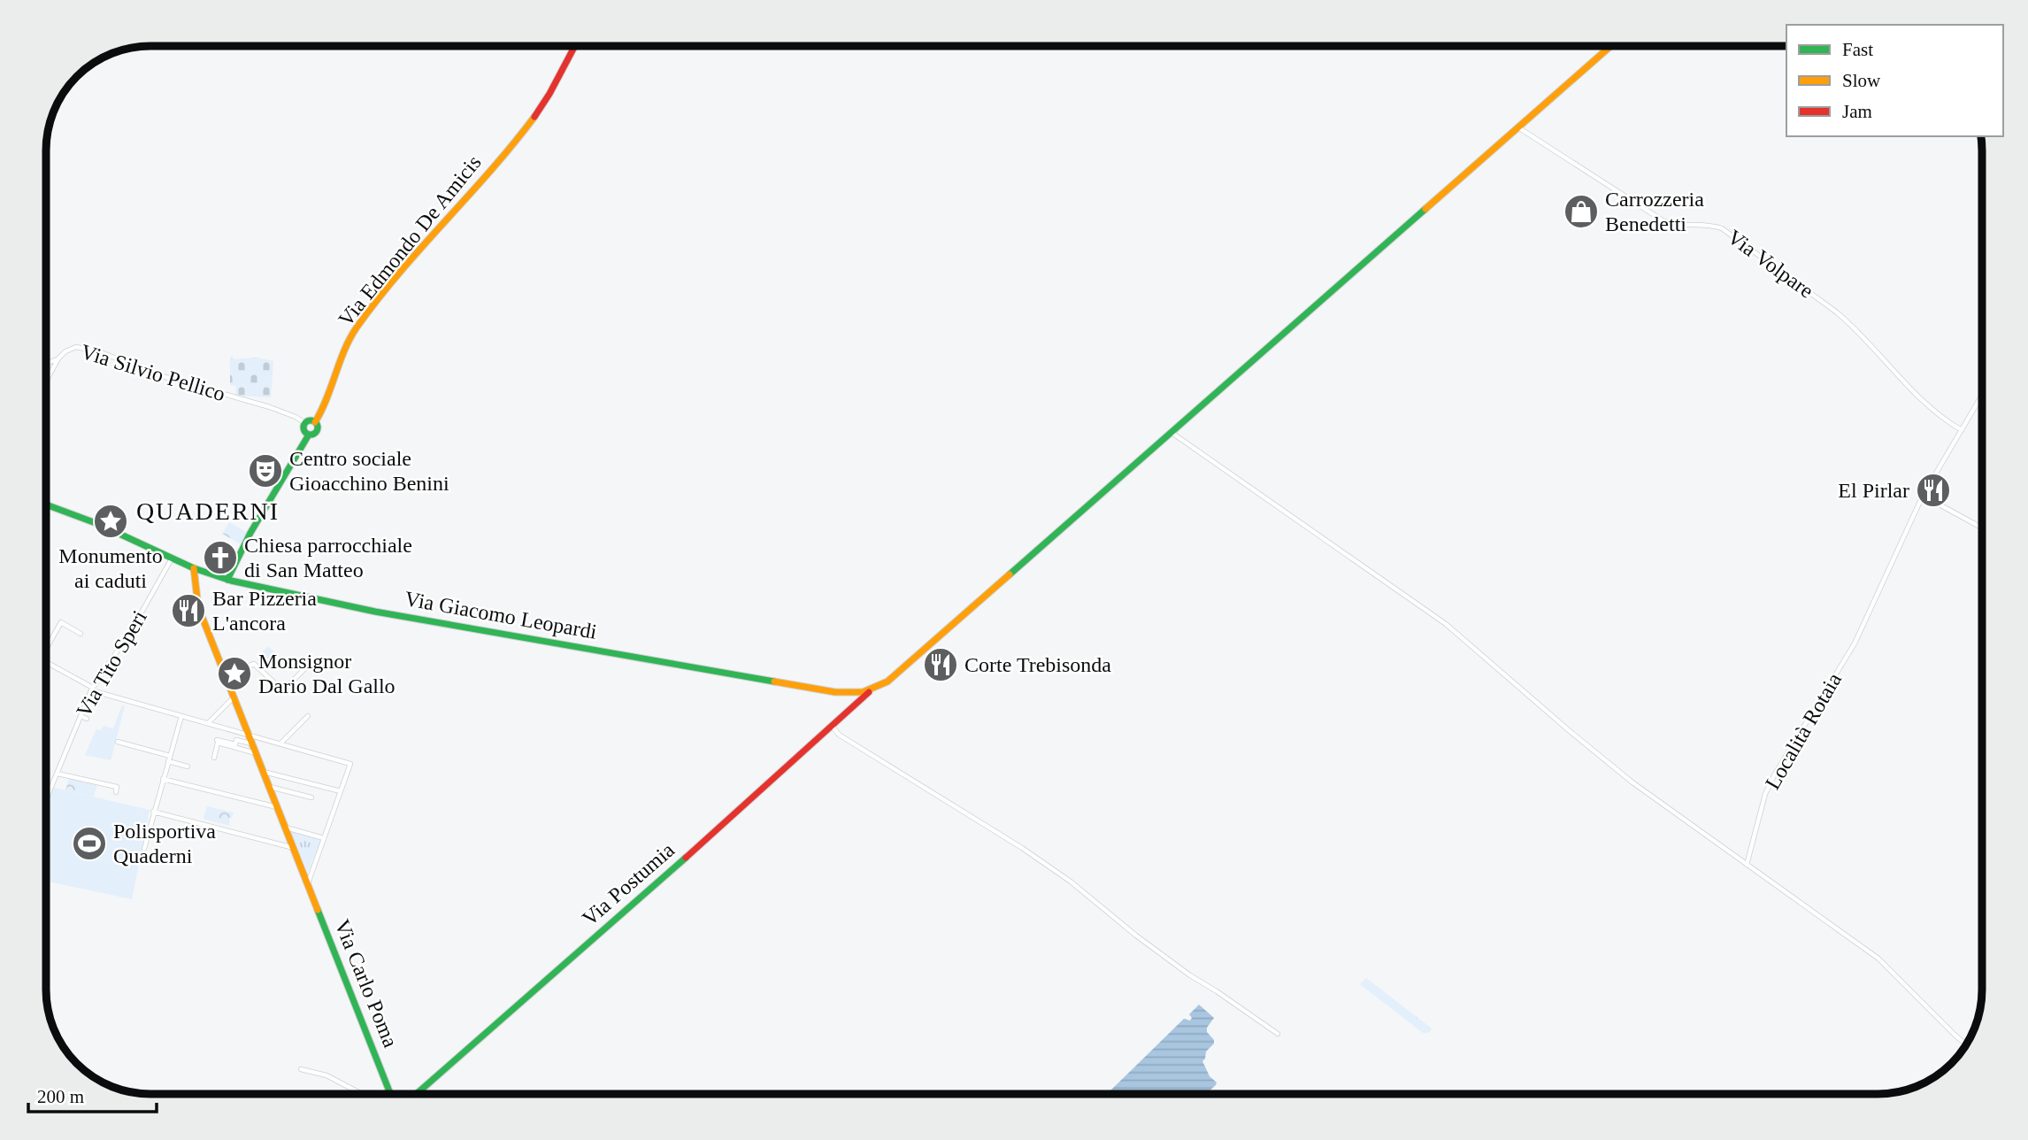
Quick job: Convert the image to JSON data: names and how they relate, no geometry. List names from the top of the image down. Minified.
{"streets":{"main road":["Via Edmondo De Amicis","Via Giacomo Leopardi","Via Postumia","Via Carlo Poma"],"street":["Via Volpare","Via Silvio Pellico","Via Tito Speri","Località Rotaia"]},"crossings":[["Via Edmondo De Amicis","Via Silvio Pellico"],["Via Volpare","Via Postumia"],["Via Giacomo Leopardi","Via Tito Speri"],["Via Giacomo Leopardi","Via Postumia"],["Via Giacomo Leopardi","Via Carlo Poma"]],"districts":["QUADERNI"],"places":{"shop":["Carrozzeria Benedetti"],"theatre":["Centro sociale Gioacchino Benini"],"restaurant":["El Pirlar","Bar Pizzeria L'ancora","Corte Trebisonda"],"place":["Monumento ai caduti","Monsignor Dario Dal Gallo"],"church":["Chiesa parrocchiale di San Matteo"],"sports":["Polisportiva Quaderni"]},"legend":["Fast","Slow","Jam"],"scale_bar":"200 m"}
